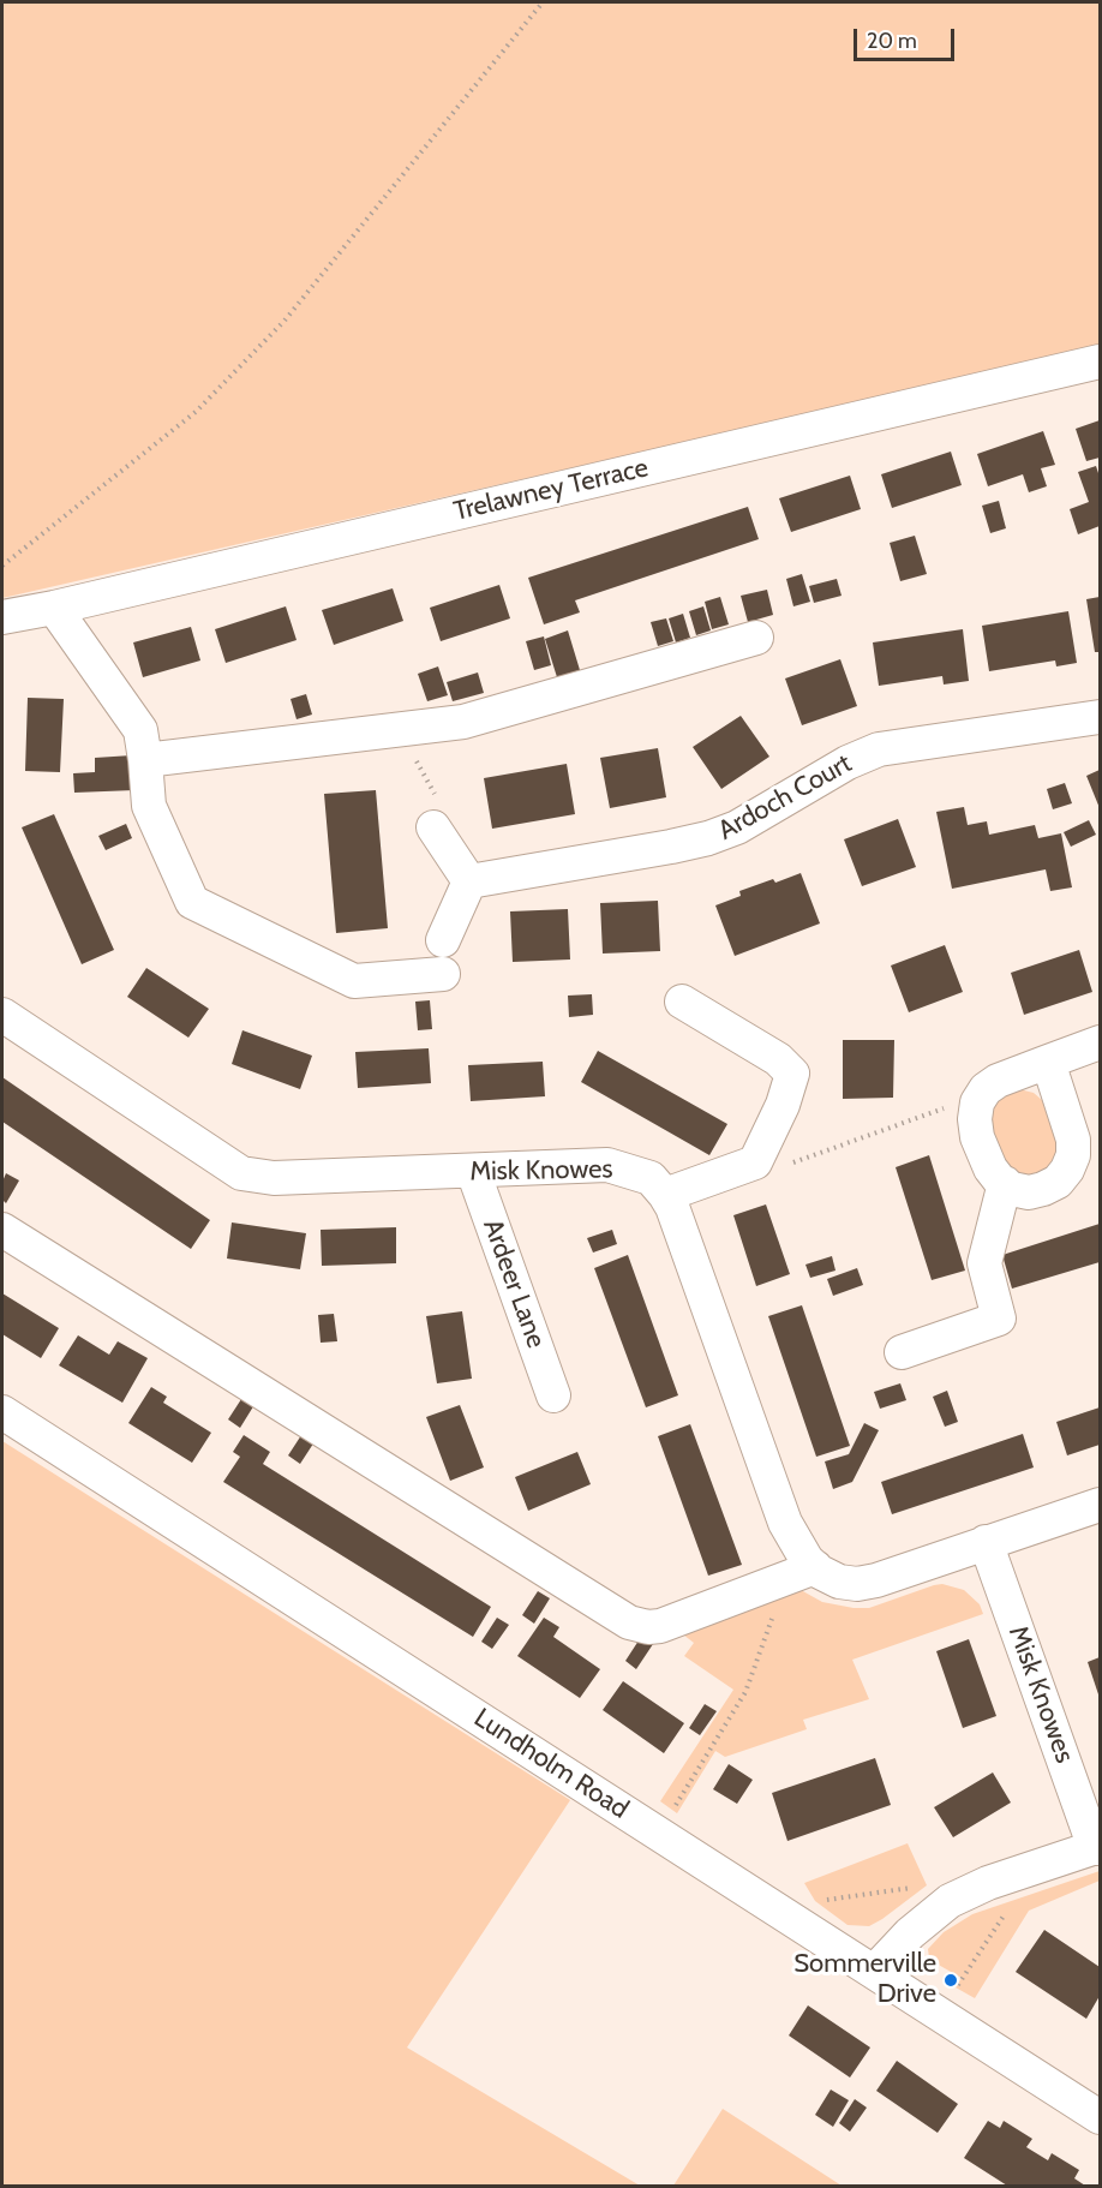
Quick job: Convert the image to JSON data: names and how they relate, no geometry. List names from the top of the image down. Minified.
{"streets":{"street":["Trelawney Terrace","Ardoch Court","Misk Knowes","Ardeer Lane","Lundholm Road"]},"crossings":[["Misk Knowes","Ardeer Lane"]],"places":["Sommerville Drive"],"scale_bar":"20 m"}
